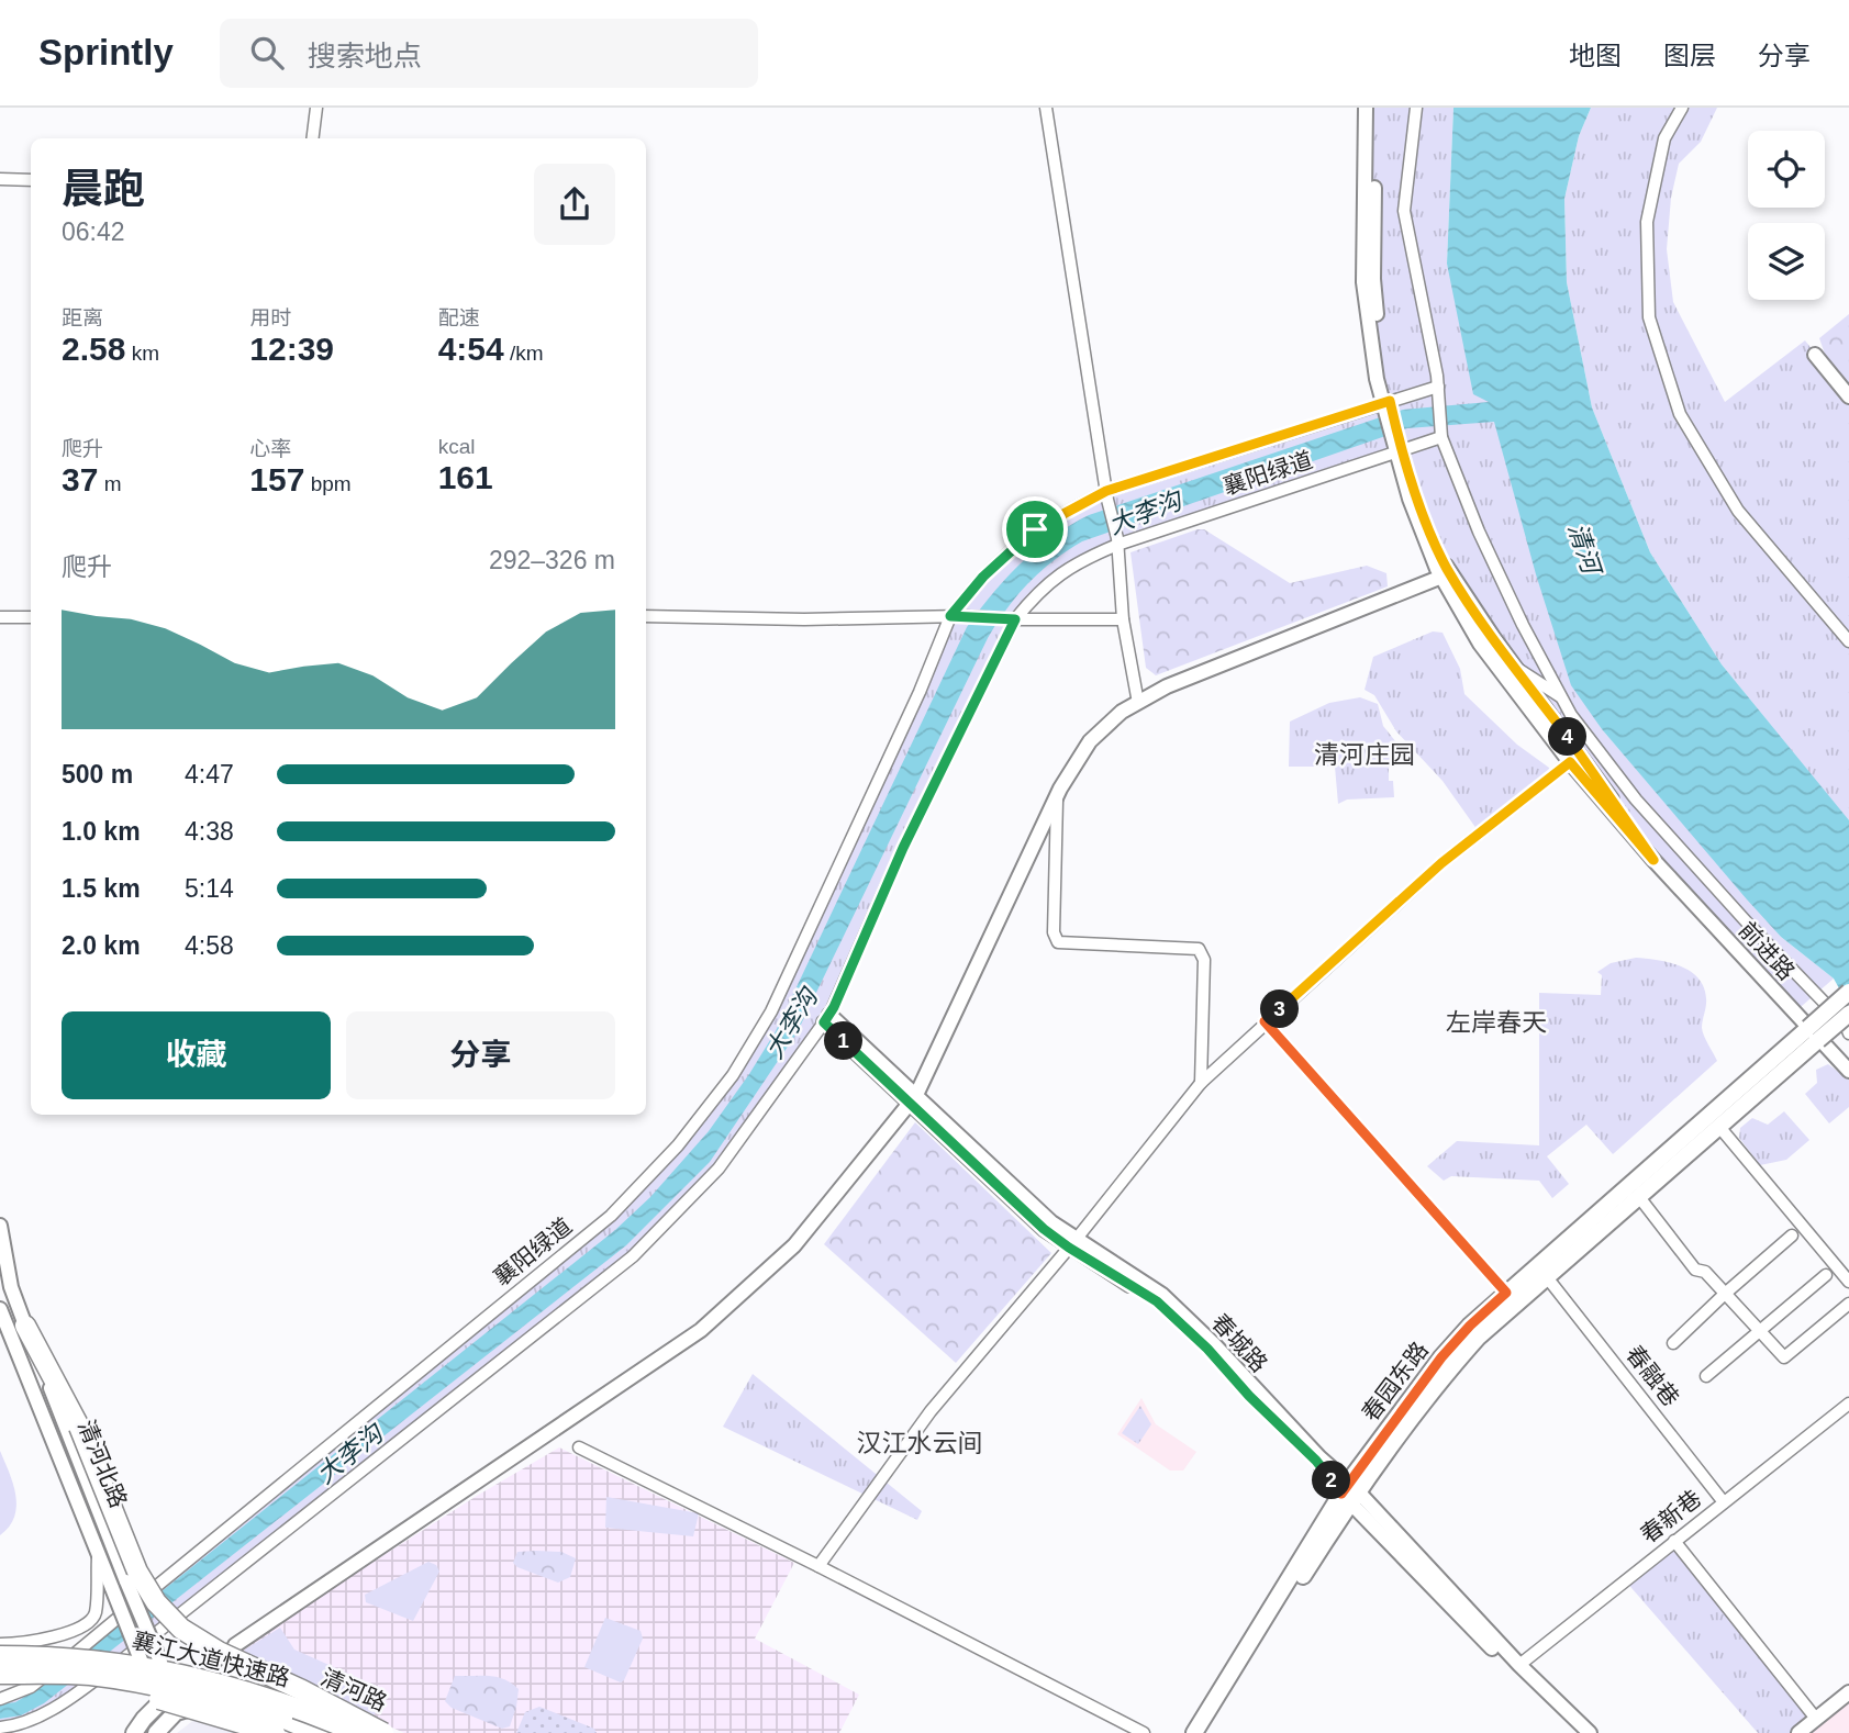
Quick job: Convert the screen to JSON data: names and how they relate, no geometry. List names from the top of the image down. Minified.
{"streets":{"highway":["襄江大道快速路"],"main road":["春园东路","清河路"],"street":["襄阳绿道","前进路","春城路","春融巷","清河北路","春新巷"]},"crossings":[["襄阳绿道","春城路"],["前进路","春园东路"],["春城路","春园东路"],["春城路","春新巷"],["春融巷","春园东路"],["春融巷","春新巷"],["清河北路","清河路"]],"districts":["清河庄园","左岸春天","汉江水云间"],"water":["大李沟","清河"],"page":{"header":"Sprintly","search":"搜索地点","nav":["地图","图层","分享"],"heading":["晨跑","06:42"],"stats":[["距离","2.58 km"],["用时","12:39"],["配速","4:54 /km"],["爬升","37 m"],["心率","157 bpm"],["kcal","161"]],"chart":["爬升","292–326 m"],"pins":["4","3","1","2"],"list":[{"name":"500 m","note":"4:47"},{"name":"1.0 km","note":"4:38"},{"name":"1.5 km","note":"5:14"},{"name":"2.0 km","note":"4:58"}],"buttons":["收藏","分享"]}}
